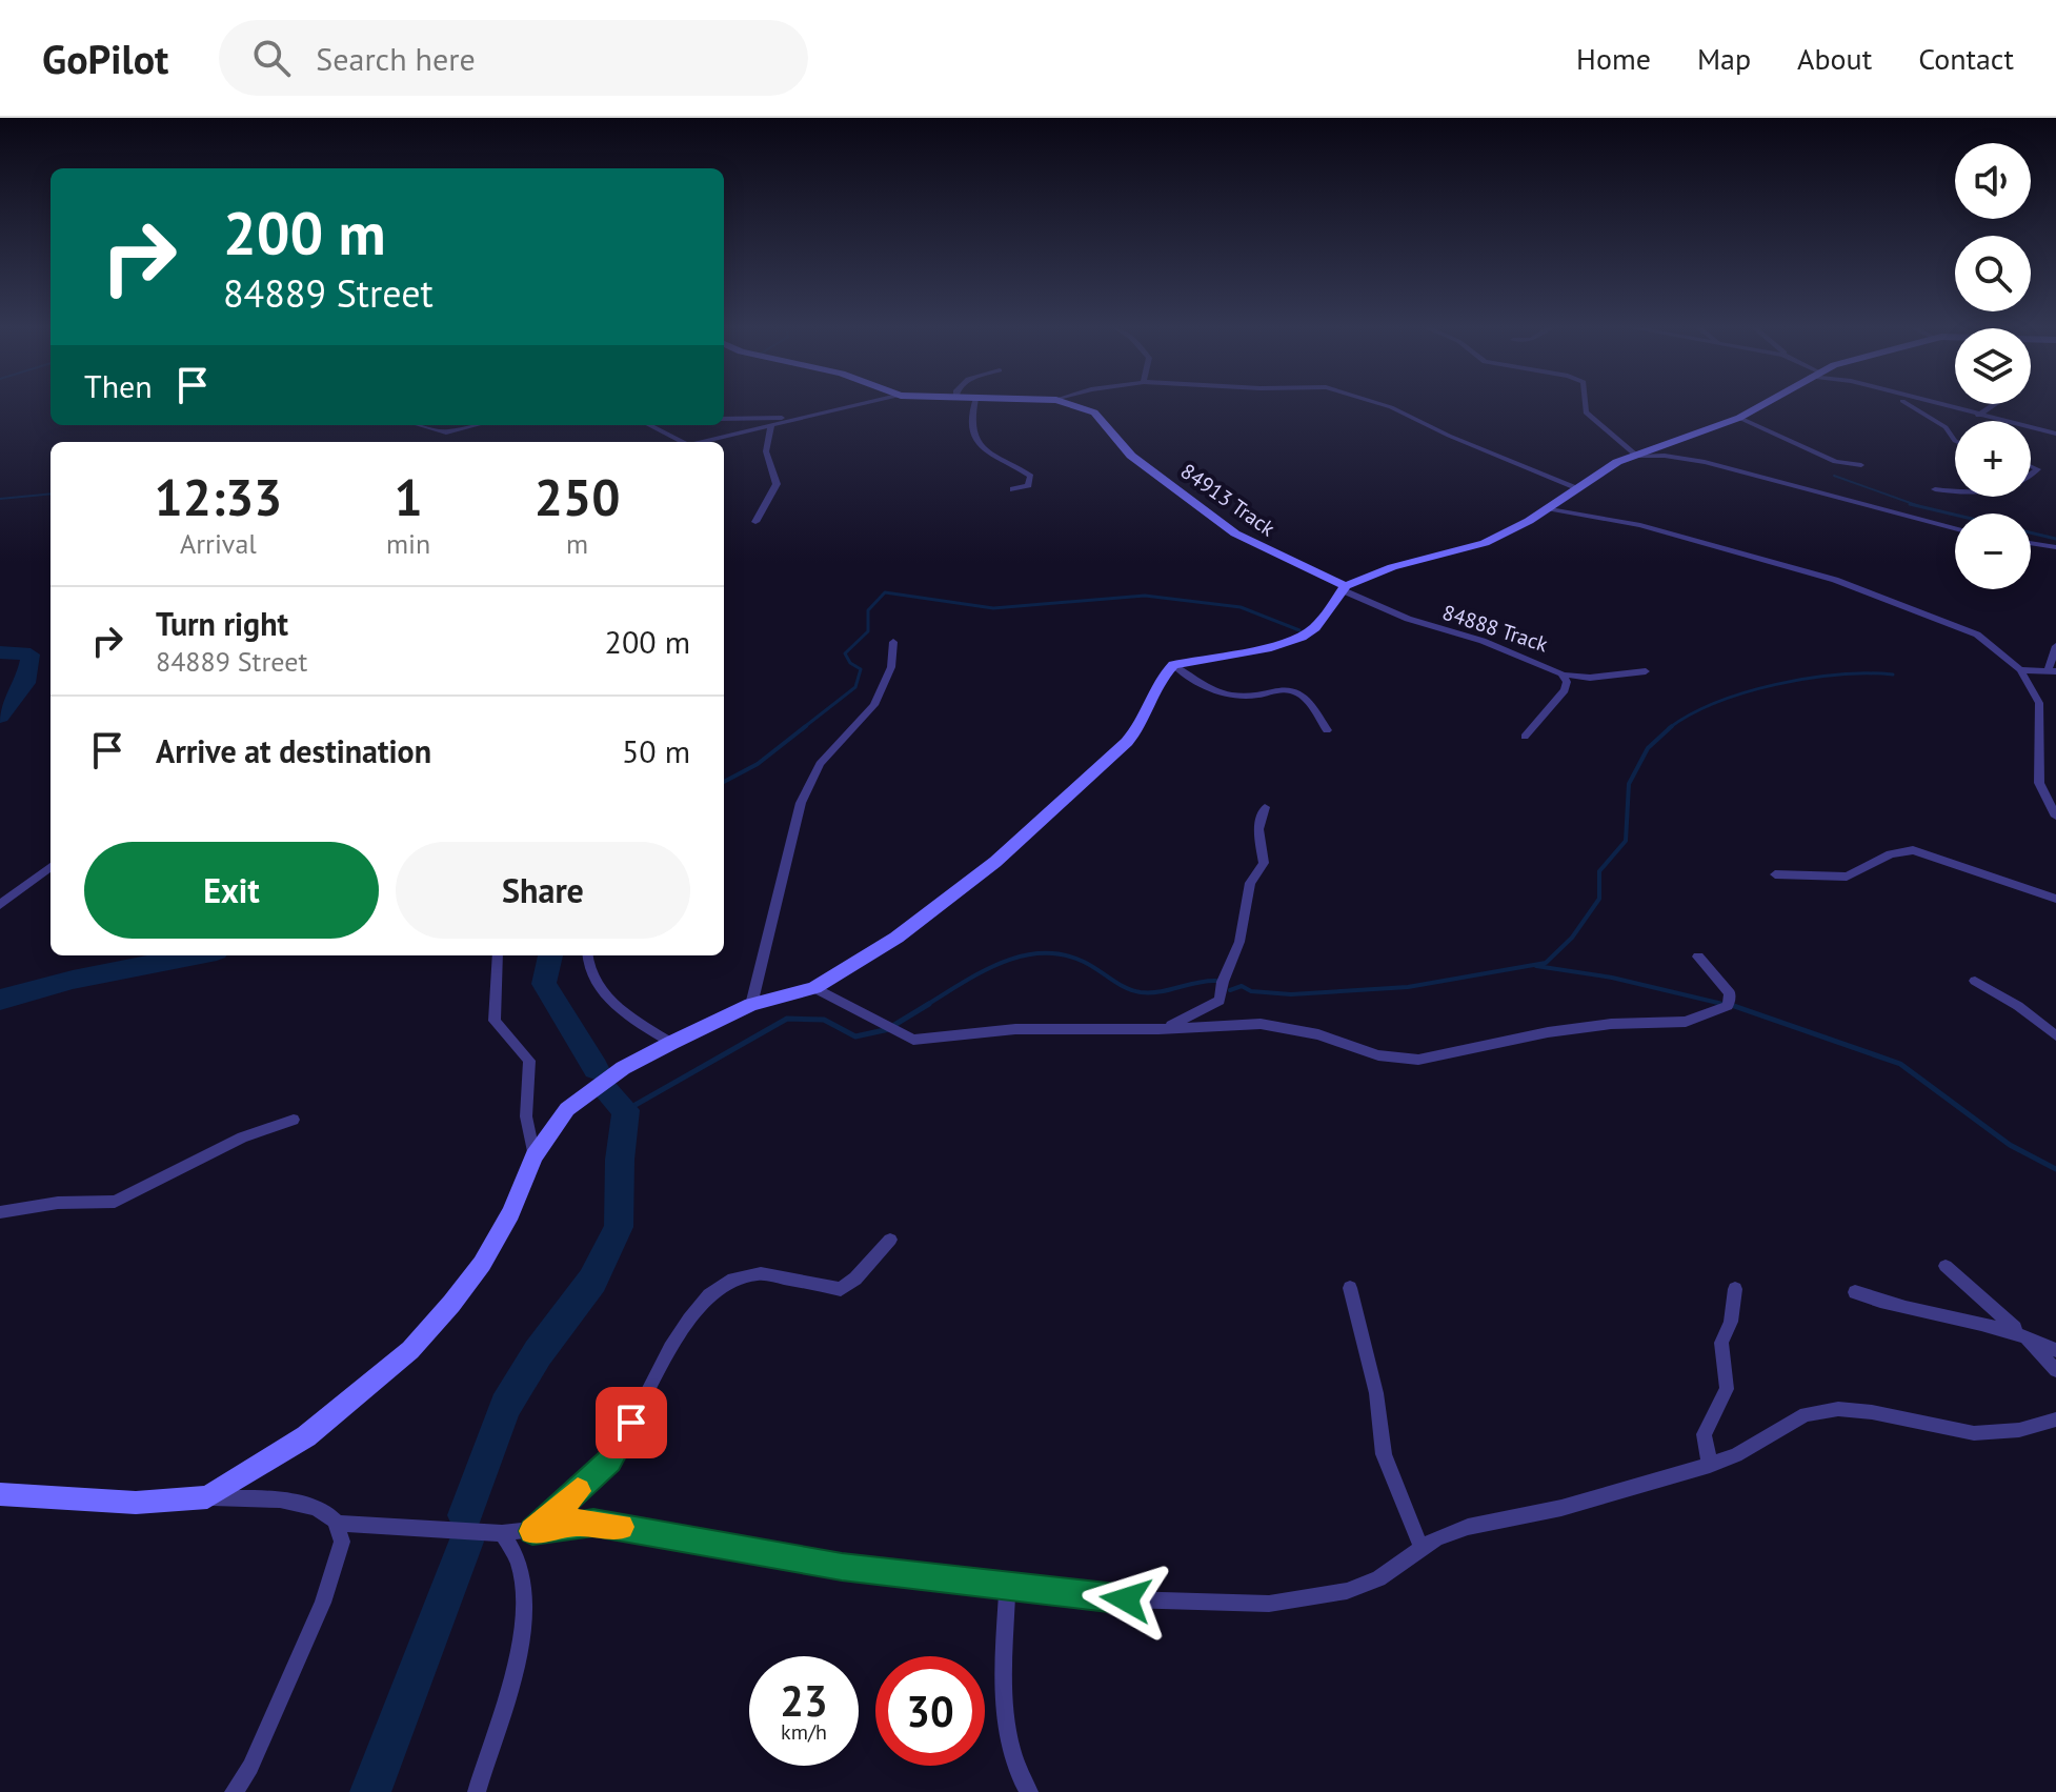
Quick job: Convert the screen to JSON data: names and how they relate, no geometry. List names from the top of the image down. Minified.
{"streets":{"street":["84913 Track","84888 Track"]},"crossings":[["84913 Track","84888 Track"]],"page":{"header":"GoPilot","search":"Search here","nav":["Home","Map","About","Contact"],"map_buttons":["+","−"],"turn":["200 m","84889 Street"],"then":"Then","eta":["12:33","Arrival","1","min","250","m"],"list":[{"name":"Turn right","note":"84889 Street","value":"200 m"},{"name":"Arrive at destination","value":"50 m"}],"buttons":["Exit","Share"],"speed":"23 km/h","limit":"30"}}
